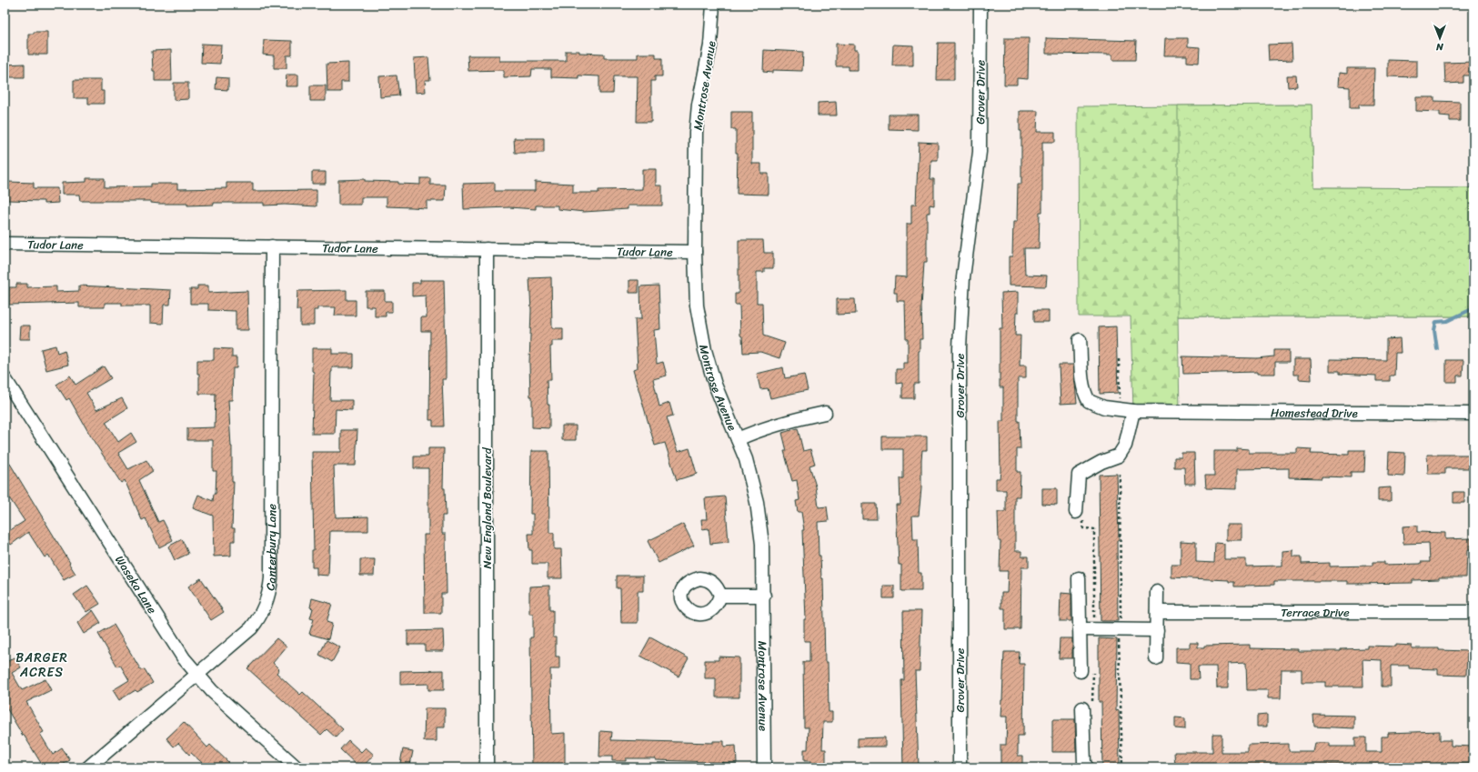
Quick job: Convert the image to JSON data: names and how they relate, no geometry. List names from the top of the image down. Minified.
{"streets":{"street":["Montrose Avenue","Grover Drive","Tudor Lane","Homestead Drive","New England Boulevard","Canterbury Lane","Waseka Lane","Terrace Drive"]},"crossings":[["Montrose Avenue","Tudor Lane"],["Tudor Lane","New England Boulevard"],["Tudor Lane","Canterbury Lane"],["Canterbury Lane","Waseka Lane"]],"districts":["BARGER ACRES"],"north":"bottom"}
